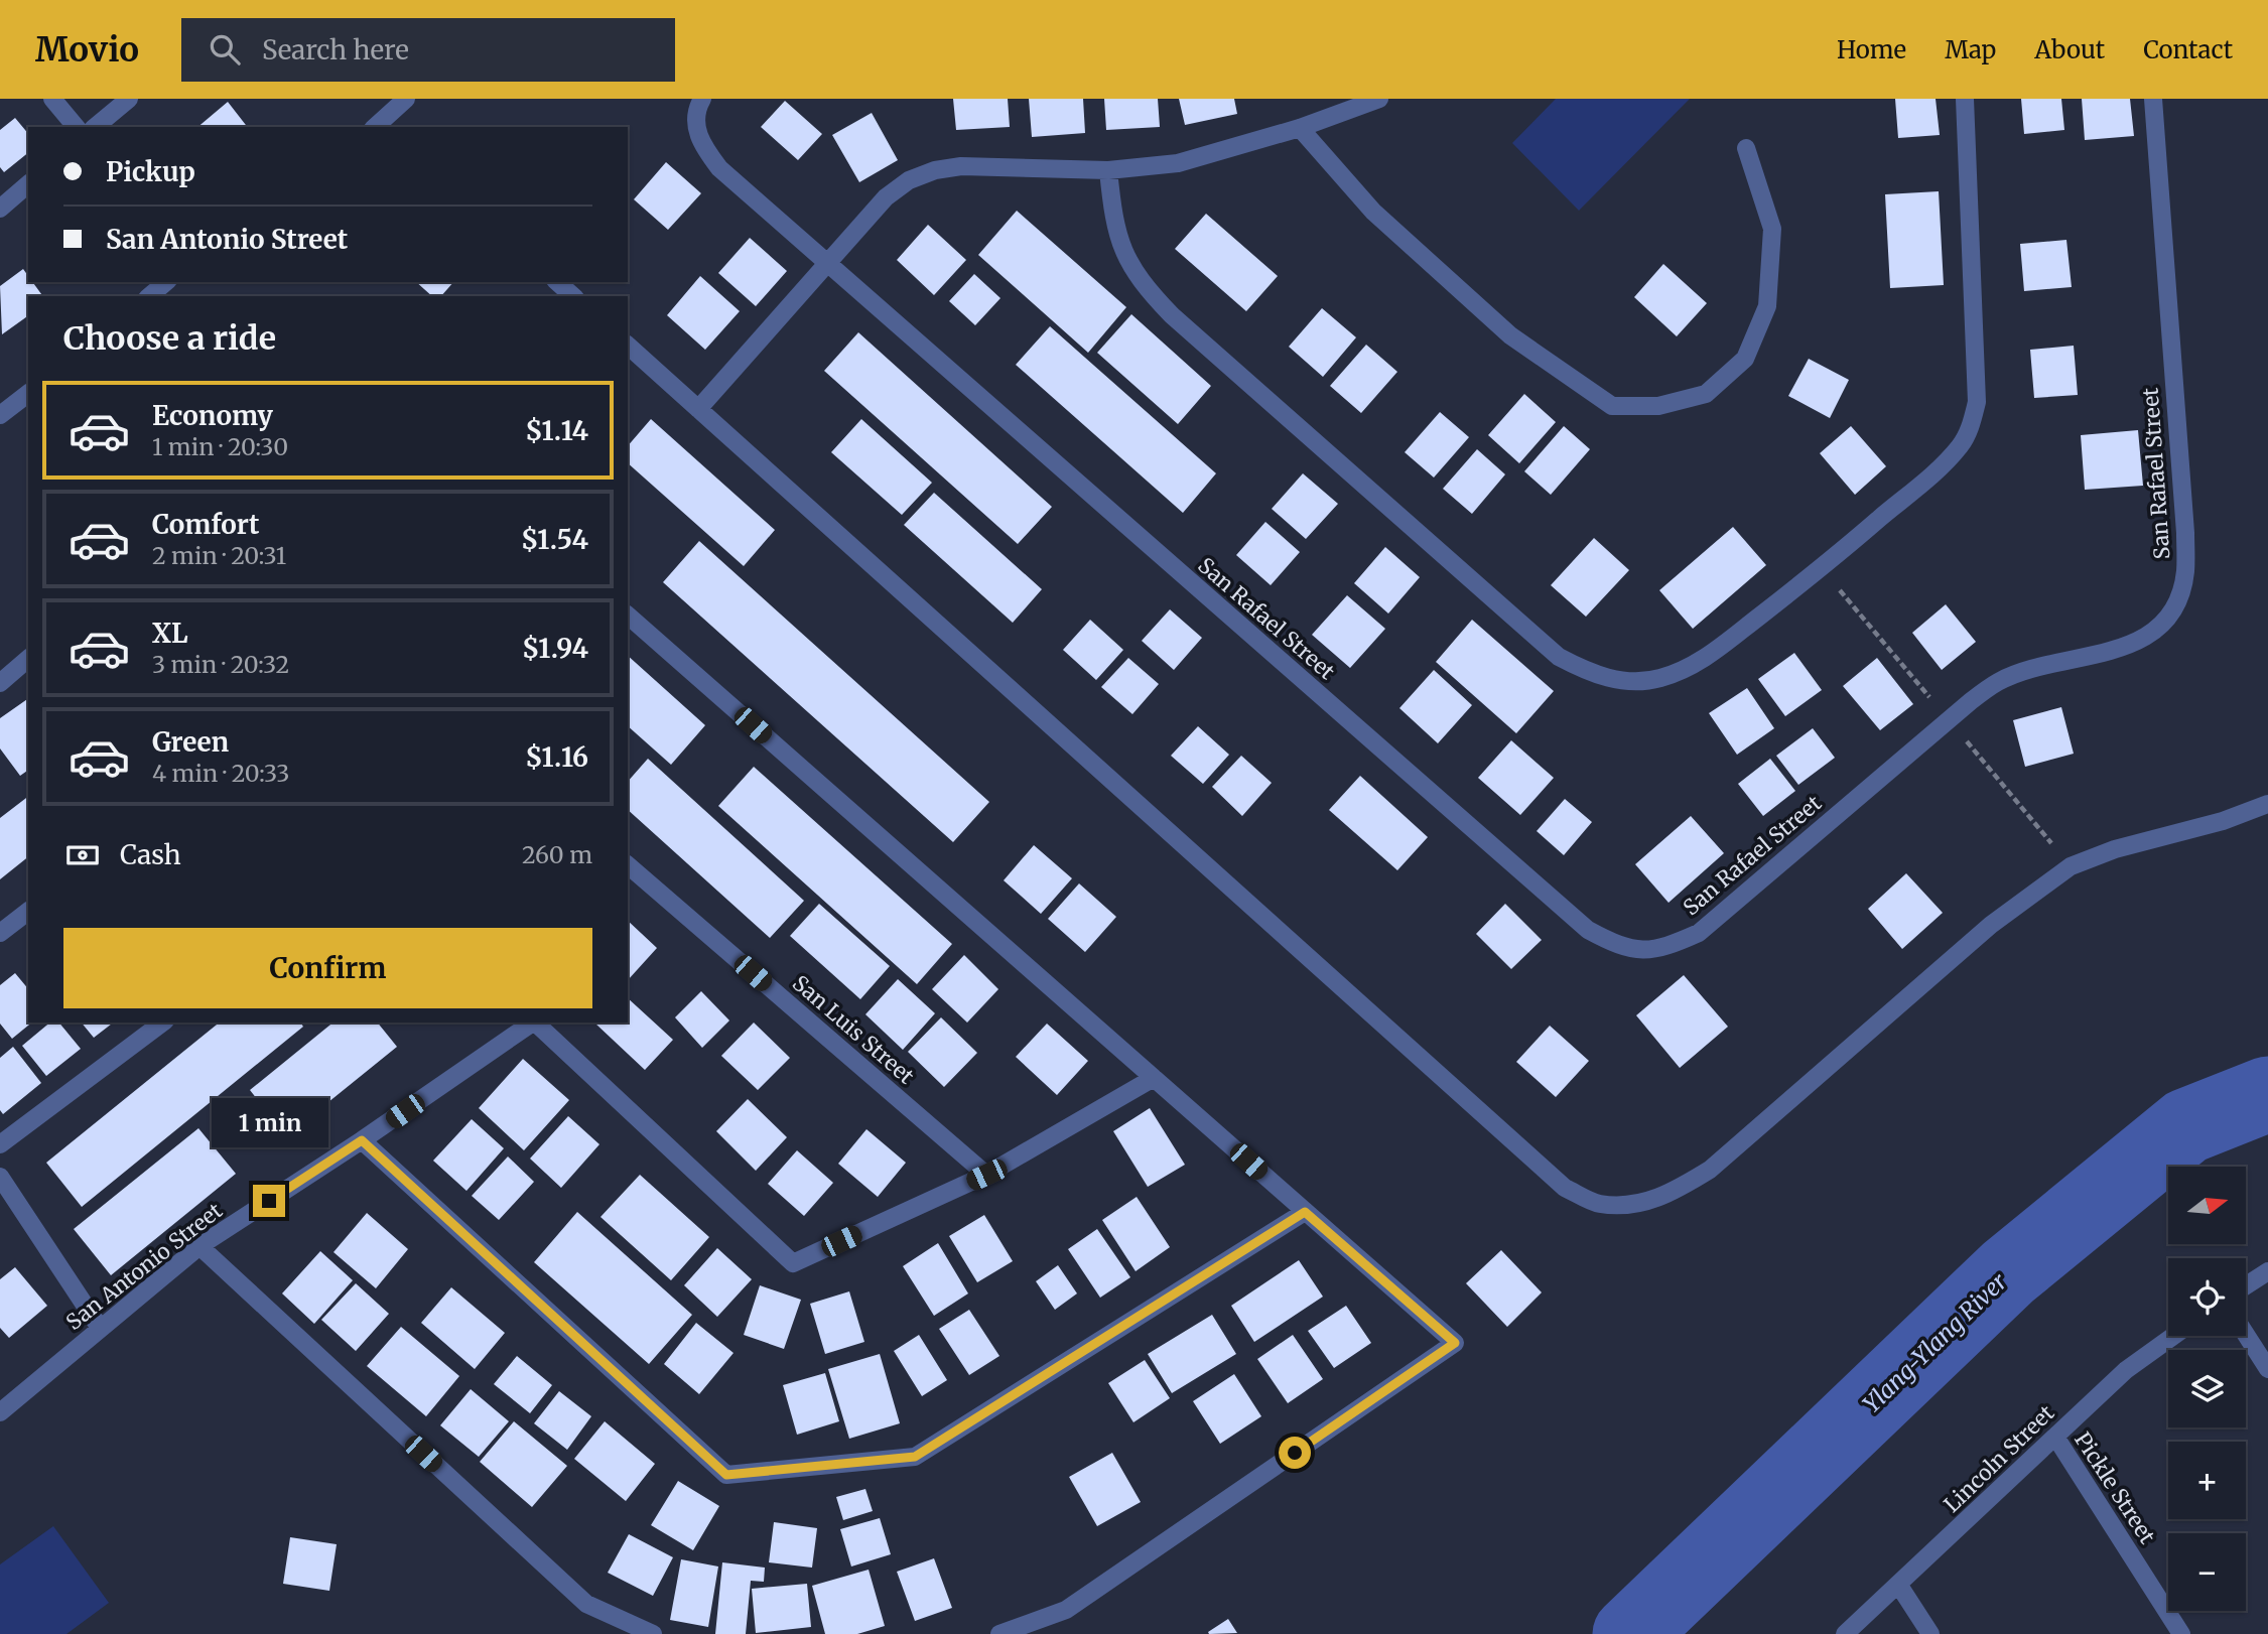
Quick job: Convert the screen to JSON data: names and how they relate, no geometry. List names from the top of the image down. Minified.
{"streets":{"street":["San Rafael Street","San Luis Street","San Antonio Street","Lincoln Street","Pickle Street"]},"crossings":[["Lincoln Street","Pickle Street"]],"water":["Ylang-Ylang River"],"north":"right","page":{"header":"Movio","search":"Search here","nav":["Home","Map","About","Contact"],"banner":["Pickup","San Antonio Street"],"heading":"Choose a ride","list":[{"name":"Economy","note":"1 min · 20:30","value":"$1.14"},{"name":"Comfort","note":"2 min · 20:31","value":"$1.54"},{"name":"XL","note":"3 min · 20:32","value":"$1.94"},{"name":"Green","note":"4 min · 20:33","value":"$1.16"}],"pay":["Cash","260 m"],"buttons":"Confirm","bubble":"1 min","map_buttons":["+","−"]}}
